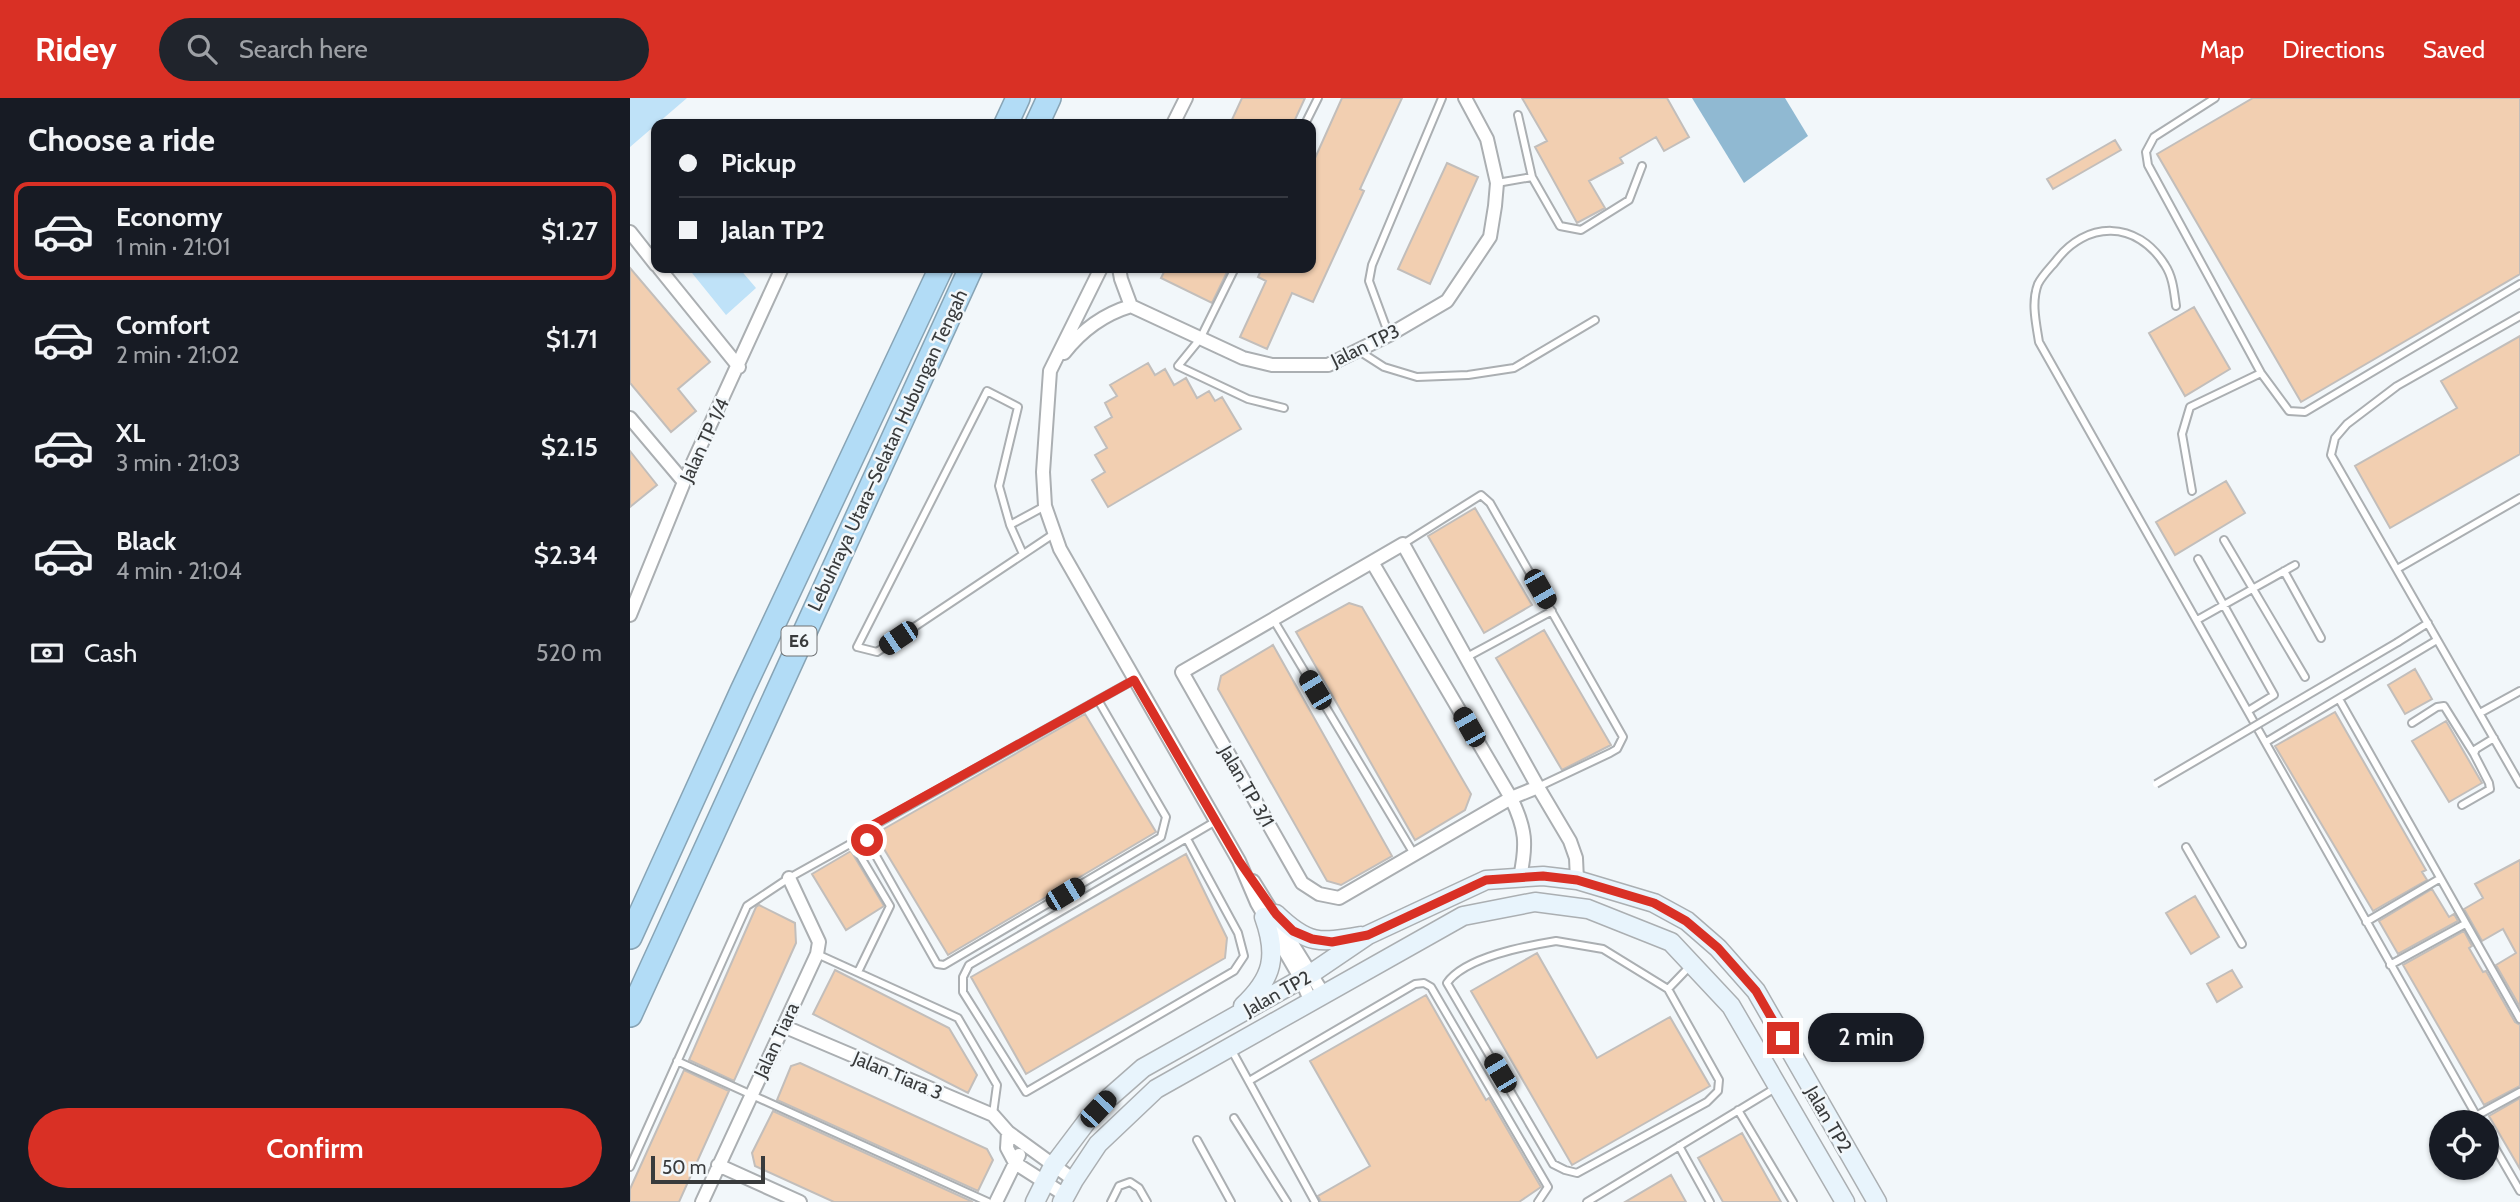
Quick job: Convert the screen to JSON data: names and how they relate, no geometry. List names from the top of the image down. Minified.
{"streets":{"highway":["Lebuhraya Utara–Selatan Hubungan Tengah","E6"],"street":["Jalan TP3","Jalan TP 1/4","Jalan TP 3/1","Jalan TP2","Jalan Tiara","Jalan Tiara 3"]},"crossings":[["Jalan TP2","Jalan Tiara 3"],["Jalan Tiara","Jalan Tiara 3"]],"scale_bar":"50 m","page":{"header":"Ridey","search":"Search here","nav":["Map","Directions","Saved"],"heading":"Choose a ride","banner":["Pickup","Jalan TP2"],"list":[{"name":"Economy","note":"1 min · 21:01","value":"$1.27"},{"name":"Comfort","note":"2 min · 21:02","value":"$1.71"},{"name":"XL","note":"3 min · 21:03","value":"$2.15"},{"name":"Black","note":"4 min · 21:04","value":"$2.34"}],"pay":["Cash","520 m"],"bubble":"2 min","buttons":"Confirm","scale":"50 m"}}
